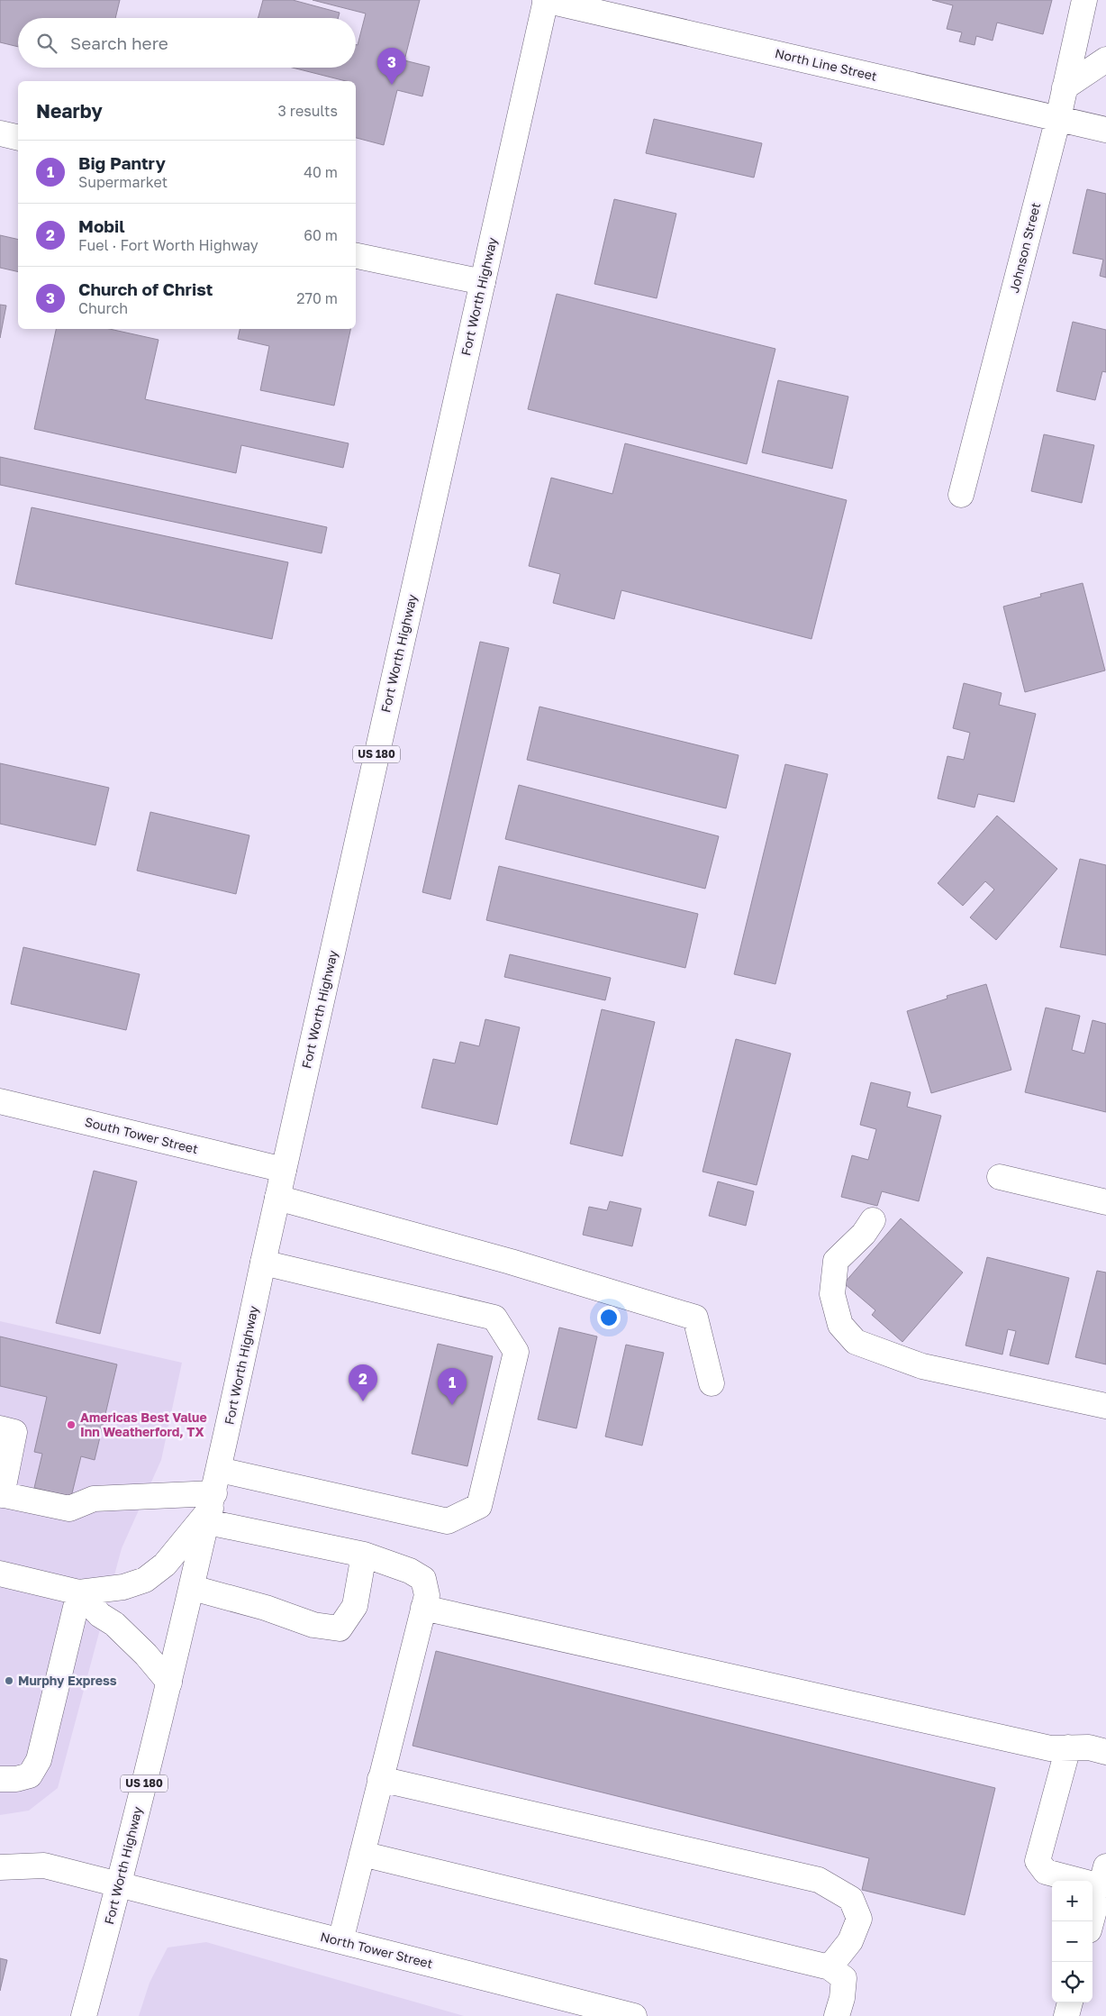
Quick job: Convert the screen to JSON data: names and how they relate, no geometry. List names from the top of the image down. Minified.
{"streets":{"street":["North Line Street","Johnson Street","Fort Worth Highway","US 180","South Tower Street","North Tower Street"]},"crossings":[["North Line Street","Johnson Street"],["North Line Street","Fort Worth Highway"],["Fort Worth Highway","South Tower Street"],["Fort Worth Highway","North Tower Street"]],"places":["Americas Best Value Inn Weatherford, TX","Murphy Express"],"page":{"search":"Search here","pins":["3","2","1"],"heading":["Nearby","3 results"],"list":[{"mark":"1","name":"Big Pantry","note":"Supermarket","value":"40 m"},{"mark":"2","name":"Mobil","note":"Fuel · Fort Worth Highway","value":"60 m"},{"mark":"3","name":"Church of Christ","note":"Church","value":"270 m"}],"map_buttons":["+","−"]}}
